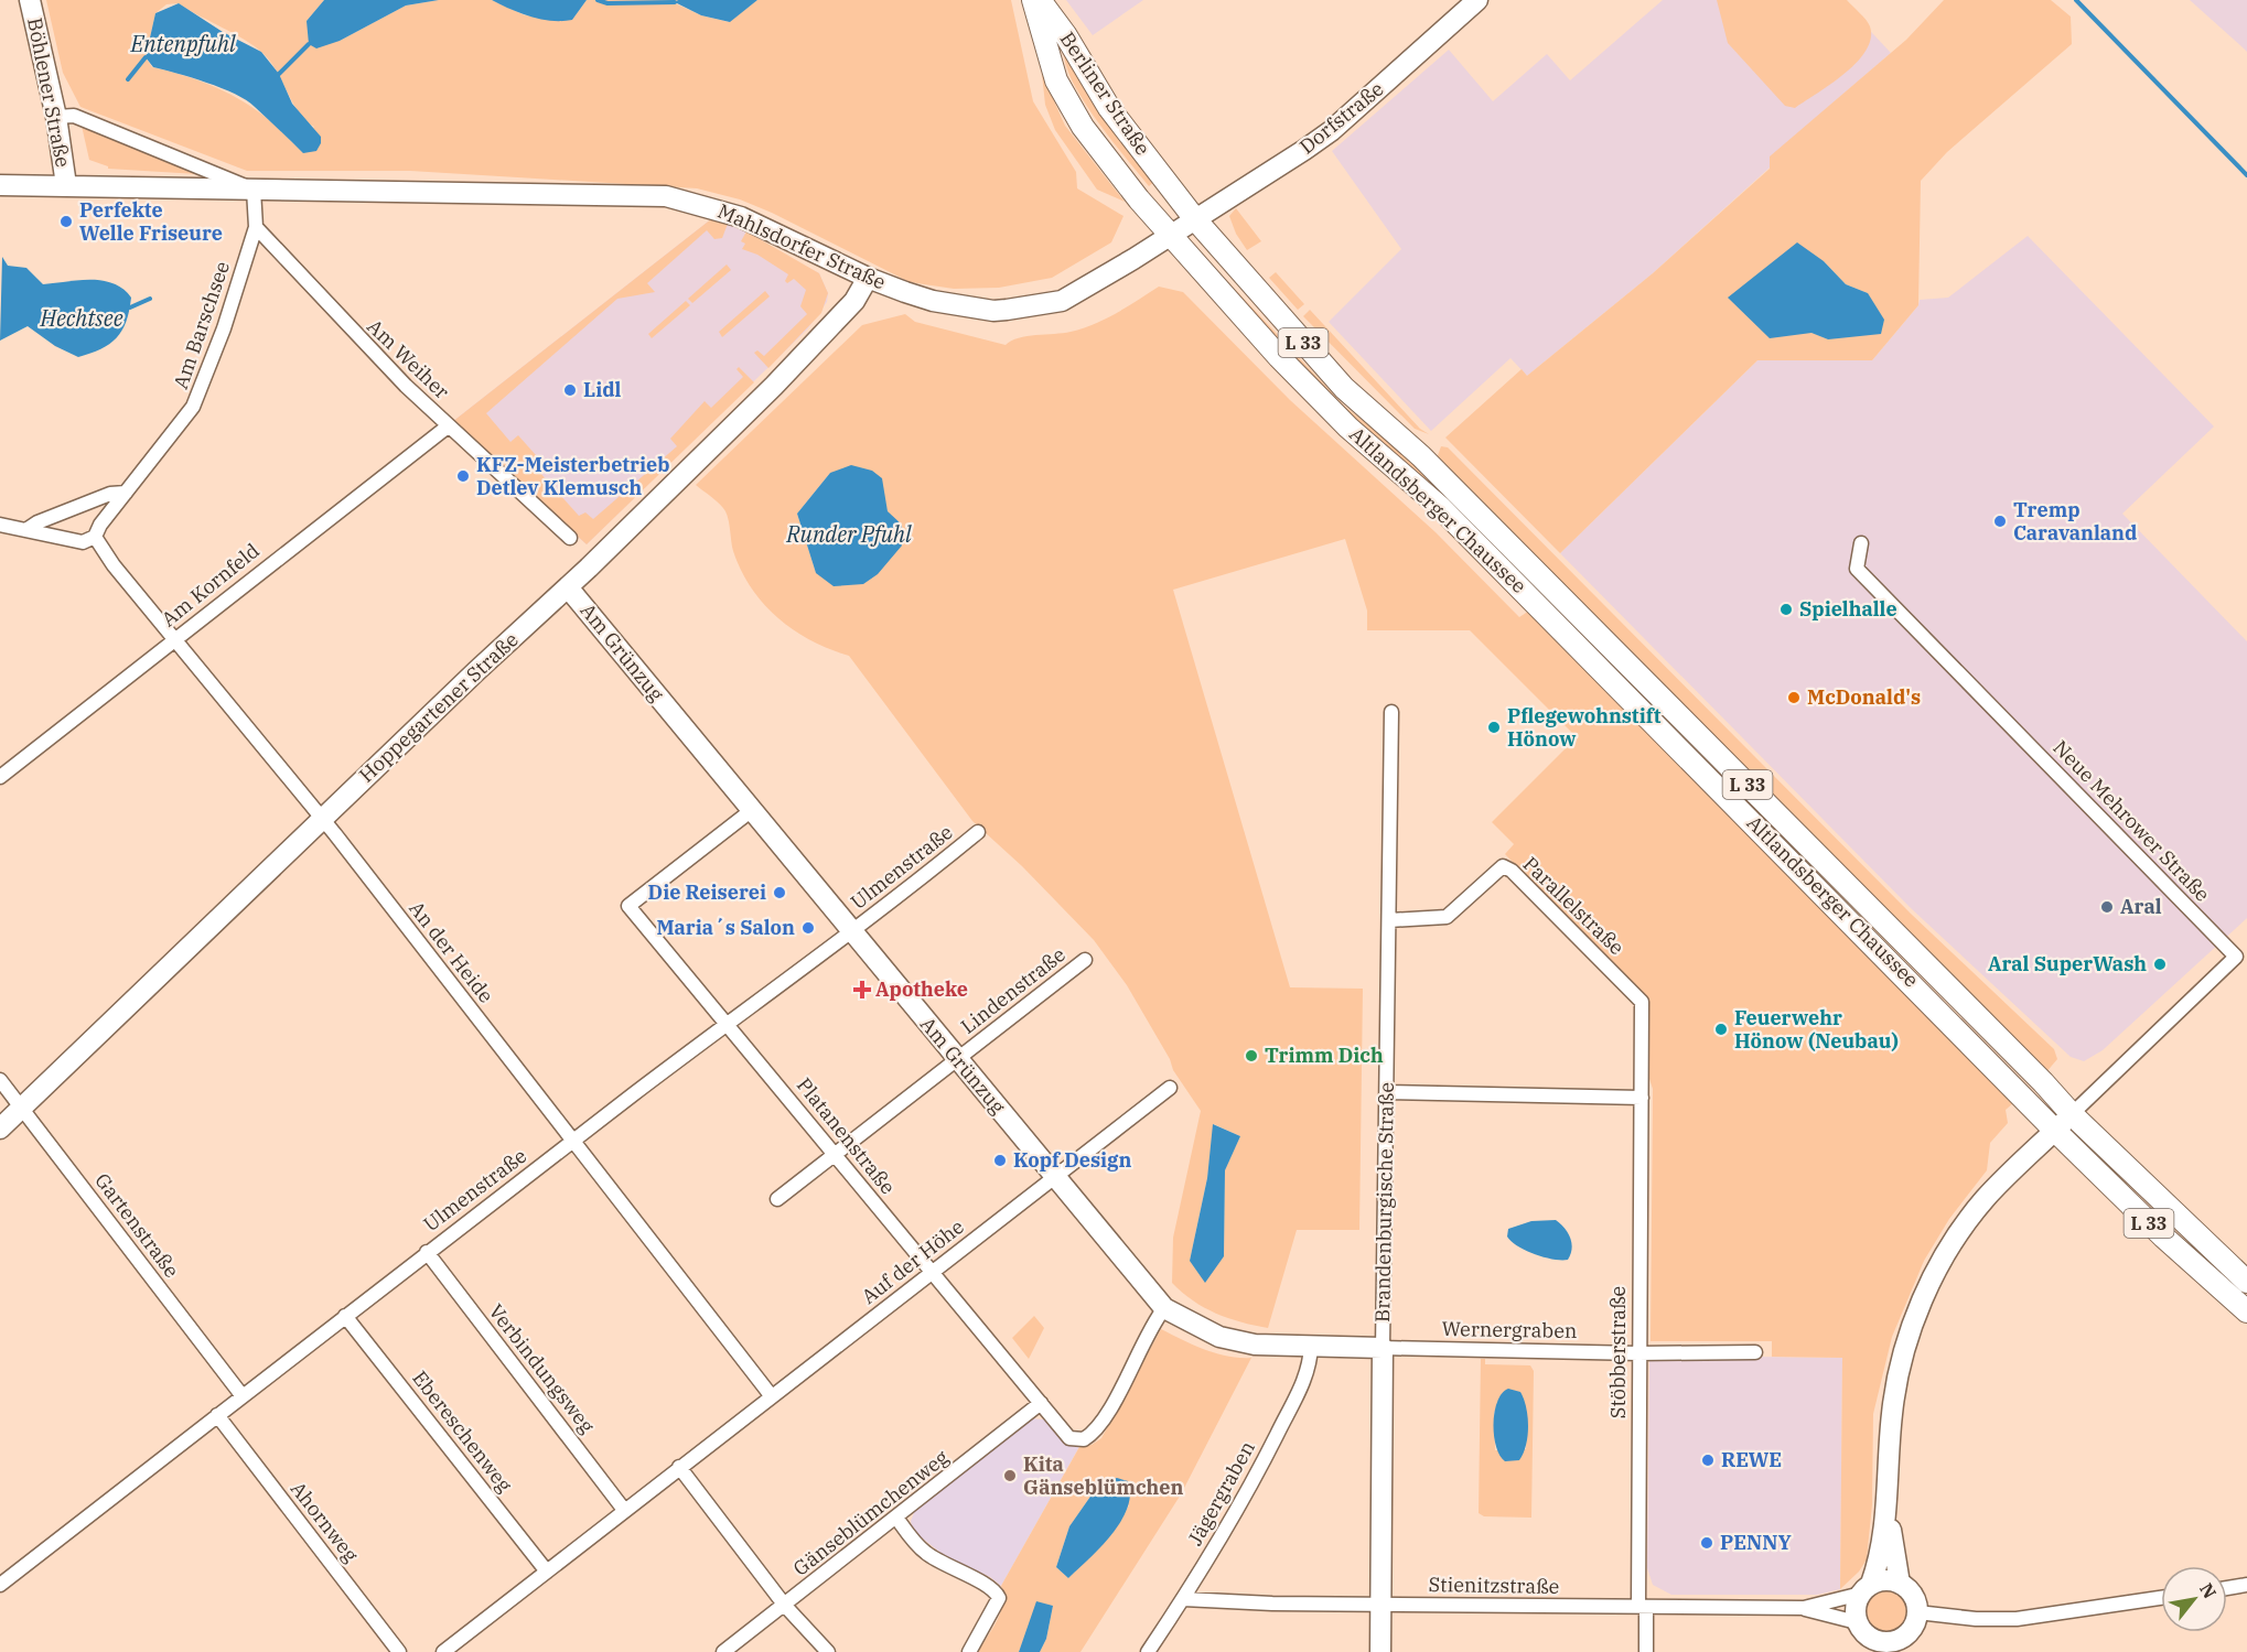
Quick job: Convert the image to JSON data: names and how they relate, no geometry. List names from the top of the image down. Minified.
{"streets":{"main road":["Böhlener Straße","Berliner Straße","Dorfstraße","Mahlsdorfer Straße","L 33","Altlandsberger Chaussee","Am Grünzug","Hoppegartener Straße","Brandenburgische Straße"],"street":["Am Barschsee","Am Weiher","Am Kornfeld","Neue Mehrower Straße","Ulmenstraße","Parallelstraße","An der Heide","Lindenstraße","Platanenstraße","Gartenstraße","Auf der Höhe","Wernergraben","Stöbberstraße","Verbindungsweg","Ebereschenweg","Jägergraben","Gänseblümchenweg","Ahornweg","Stienitzstraße"]},"crossings":[["Böhlener Straße","Mahlsdorfer Straße"],["Berliner Straße","Dorfstraße"],["Berliner Straße","Mahlsdorfer Straße"],["Berliner Straße","Altlandsberger Chaussee"],["Dorfstraße","Mahlsdorfer Straße"],["Dorfstraße","Altlandsberger Chaussee"],["Mahlsdorfer Straße","Altlandsberger Chaussee"],["Mahlsdorfer Straße","Hoppegartener Straße"],["Am Barschsee","Am Weiher"],["Am Barschsee","An der Heide"],["Am Weiher","Am Kornfeld"],["Altlandsberger Chaussee","Neue Mehrower Straße"],["Am Kornfeld","An der Heide"],["Am Grünzug","Hoppegartener Straße"],["Am Grünzug","Ulmenstraße"],["Am Grünzug","Lindenstraße"],["Am Grünzug","Platanenstraße"],["Am Grünzug","Brandenburgische Straße"],["Am Grünzug","Auf der Höhe"],["Am Grünzug","Wernergraben"],["Am Grünzug","Jägergraben"],["Hoppegartener Straße","An der Heide"],["Hoppegartener Straße","Gartenstraße"],["Ulmenstraße","An der Heide"],["Ulmenstraße","Platanenstraße"],["Ulmenstraße","Gartenstraße"],["Ulmenstraße","Verbindungsweg"],["Ulmenstraße","Ebereschenweg"],["Ulmenstraße","Ahornweg"],["Parallelstraße","Brandenburgische Straße"],["Parallelstraße","Stöbberstraße"],["An der Heide","Auf der Höhe"],["Lindenstraße","Platanenstraße"],["Platanenstraße","Auf der Höhe"],["Platanenstraße","Gänseblümchenweg"],["Brandenburgische Straße","Wernergraben"],["Brandenburgische Straße","Stienitzstraße"],["Auf der Höhe","Verbindungsweg"],["Auf der Höhe","Ebereschenweg"],["Wernergraben","Stöbberstraße"],["Stöbberstraße","Stienitzstraße"],["Jägergraben","Stienitzstraße"]],"water":["Entenpfuhl","Hechtsee","Runder Pfuhl"],"places":{"other":["Perfekte Welle Friseure","Lidl","KFZ-Meisterbetrieb Detlev Klemusch","Tremp Caravanland","Spielhalle","McDonald's","Pflegewohnstift Hönow","Die Reiserei","Aral","Maria´s Salon","Aral SuperWash","Feuerwehr Hönow (Neubau)","Trimm Dich","Kopf Design","REWE","Kita Gänseblümchen","PENNY"],"health":["Apotheke"]},"north":"top right"}
